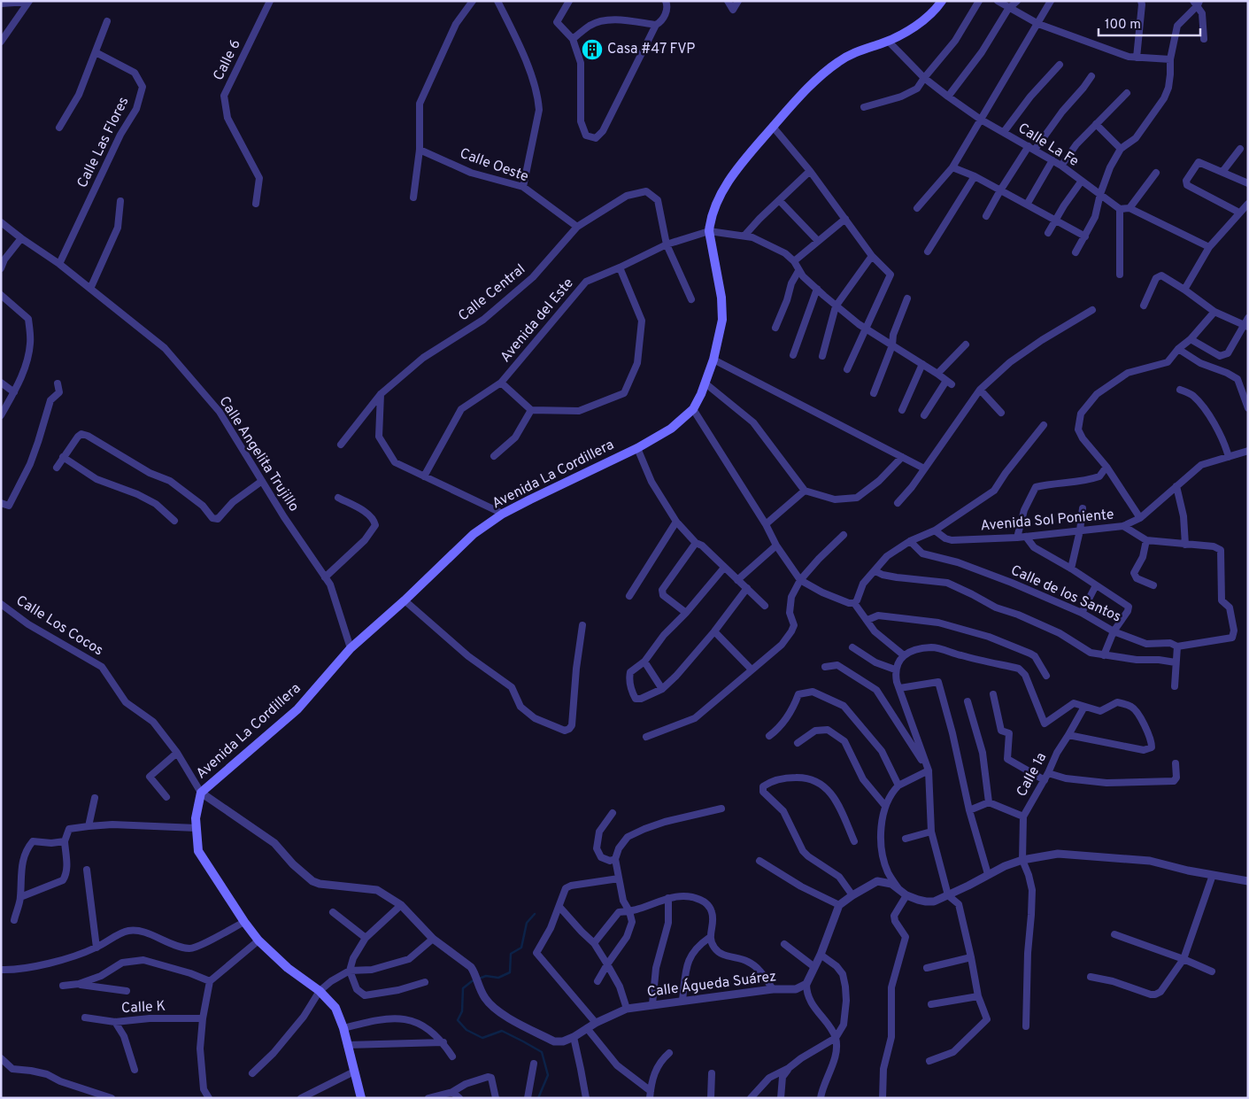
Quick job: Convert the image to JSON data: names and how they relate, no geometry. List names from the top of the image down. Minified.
{"streets":{"main road":["Avenida La Cordillera"],"street":["Calle 6","Calle Las Flores","Calle La Fe","Calle Oeste","Calle Central","Avenida del Este","Calle Angelita Trujillo","Avenida Sol Poniente","Calle de los Santos","Calle Los Cocos","Calle 1a","Calle Águeda Suárez","Calle K"]},"crossings":[["Calle Las Flores","Calle Angelita Trujillo"],["Calle La Fe","Avenida La Cordillera"],["Calle Oeste","Calle Central"],["Calle Central","Avenida del Este"],["Avenida del Este","Avenida La Cordillera"],["Calle Angelita Trujillo","Avenida La Cordillera"],["Avenida La Cordillera","Calle Los Cocos"],["Avenida La Cordillera","Calle Águeda Suárez"],["Calle Los Cocos","Calle Águeda Suárez"]],"places":{"building":["Casa #47 FVP"]},"scale_bar":"100 m"}
